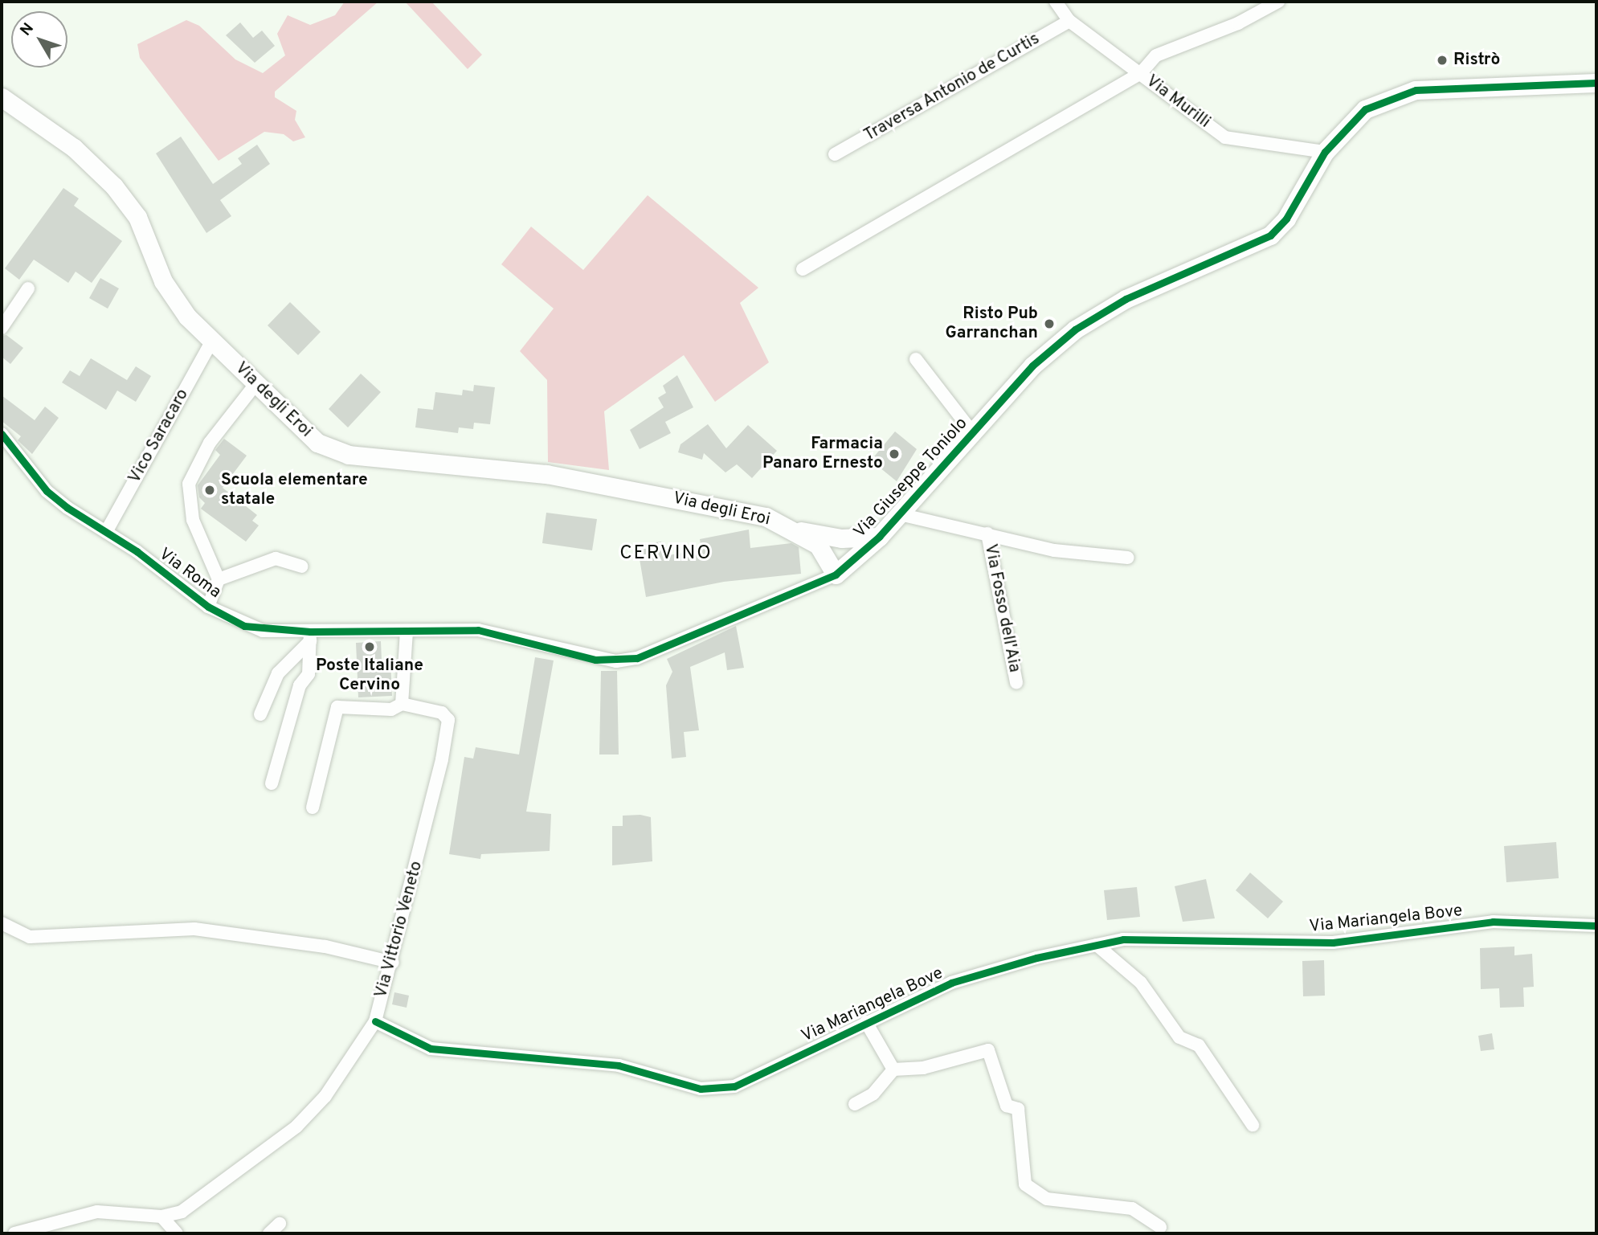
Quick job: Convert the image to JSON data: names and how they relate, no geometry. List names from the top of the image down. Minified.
{"streets":{"street":["Traversa Antonio de Curtis","Via Murilli","Via degli Eroi","Vico Saracaro","Via Giuseppe Toniolo","Via Roma","Via Fosso dell'Aia","Via Mariangela Bove","Via Vittorio Veneto"]},"crossings":[["Traversa Antonio de Curtis","Via Murilli"],["Via Murilli","Via Giuseppe Toniolo"],["Via degli Eroi","Vico Saracaro"],["Via degli Eroi","Via Giuseppe Toniolo"],["Vico Saracaro","Via Roma"],["Via Giuseppe Toniolo","Via Roma"],["Via Giuseppe Toniolo","Via Fosso dell'Aia"],["Via Mariangela Bove","Via Vittorio Veneto"]],"districts":["CERVINO"],"places":["Ristrò","Risto Pub Garranchan","Farmacia Panaro Ernesto","Scuola elementare statale","Poste Italiane Cervino"],"north":"top left"}
